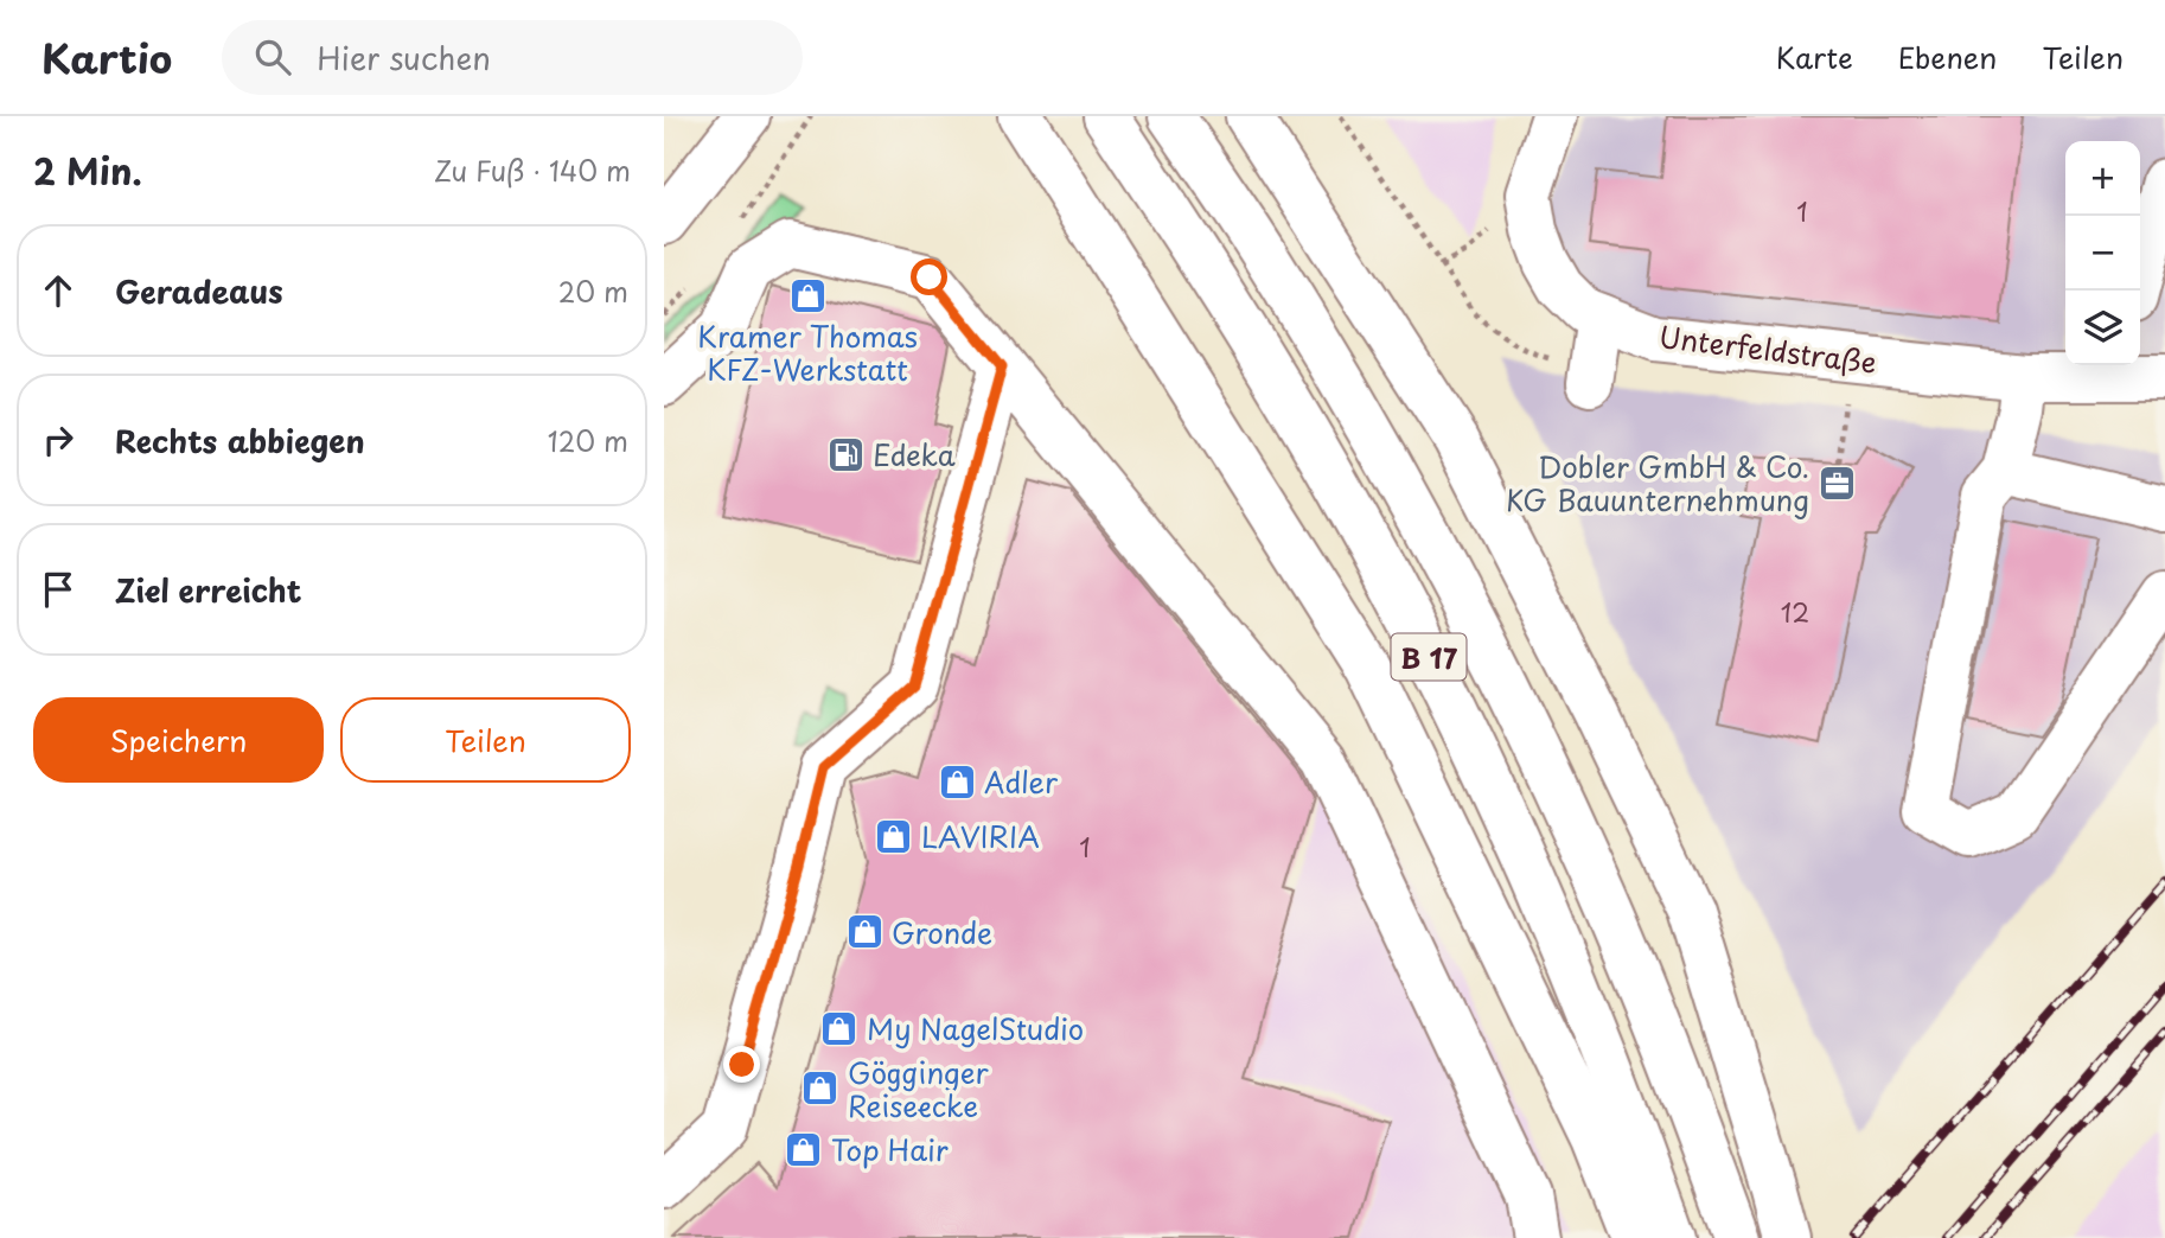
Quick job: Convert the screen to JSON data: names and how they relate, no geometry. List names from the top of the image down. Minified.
{"streets":{"main road":["Unterfeldstraße","B 17"]},"places":{"shop":["Kramer Thomas KFZ-Werkstatt","Adler","LAVIRIA","Gronde","My NagelStudio","Gögginger Reiseecke","Top Hair"],"fuel station":["Edeka"],"office":["Dobler GmbH & Co. KG Bauunternehmung"]},"house_numbers":["1","12","1"],"page":{"header":"Kartio","search":"Hier suchen","nav":["Karte","Ebenen","Teilen"],"heading":["2 Min.","Zu Fuß · 140 m"],"map_buttons":["+","−"],"list":[["Geradeaus","20 m"],["Rechts abbiegen","120 m"],"Ziel erreicht"],"buttons":["Speichern","Teilen"]}}
